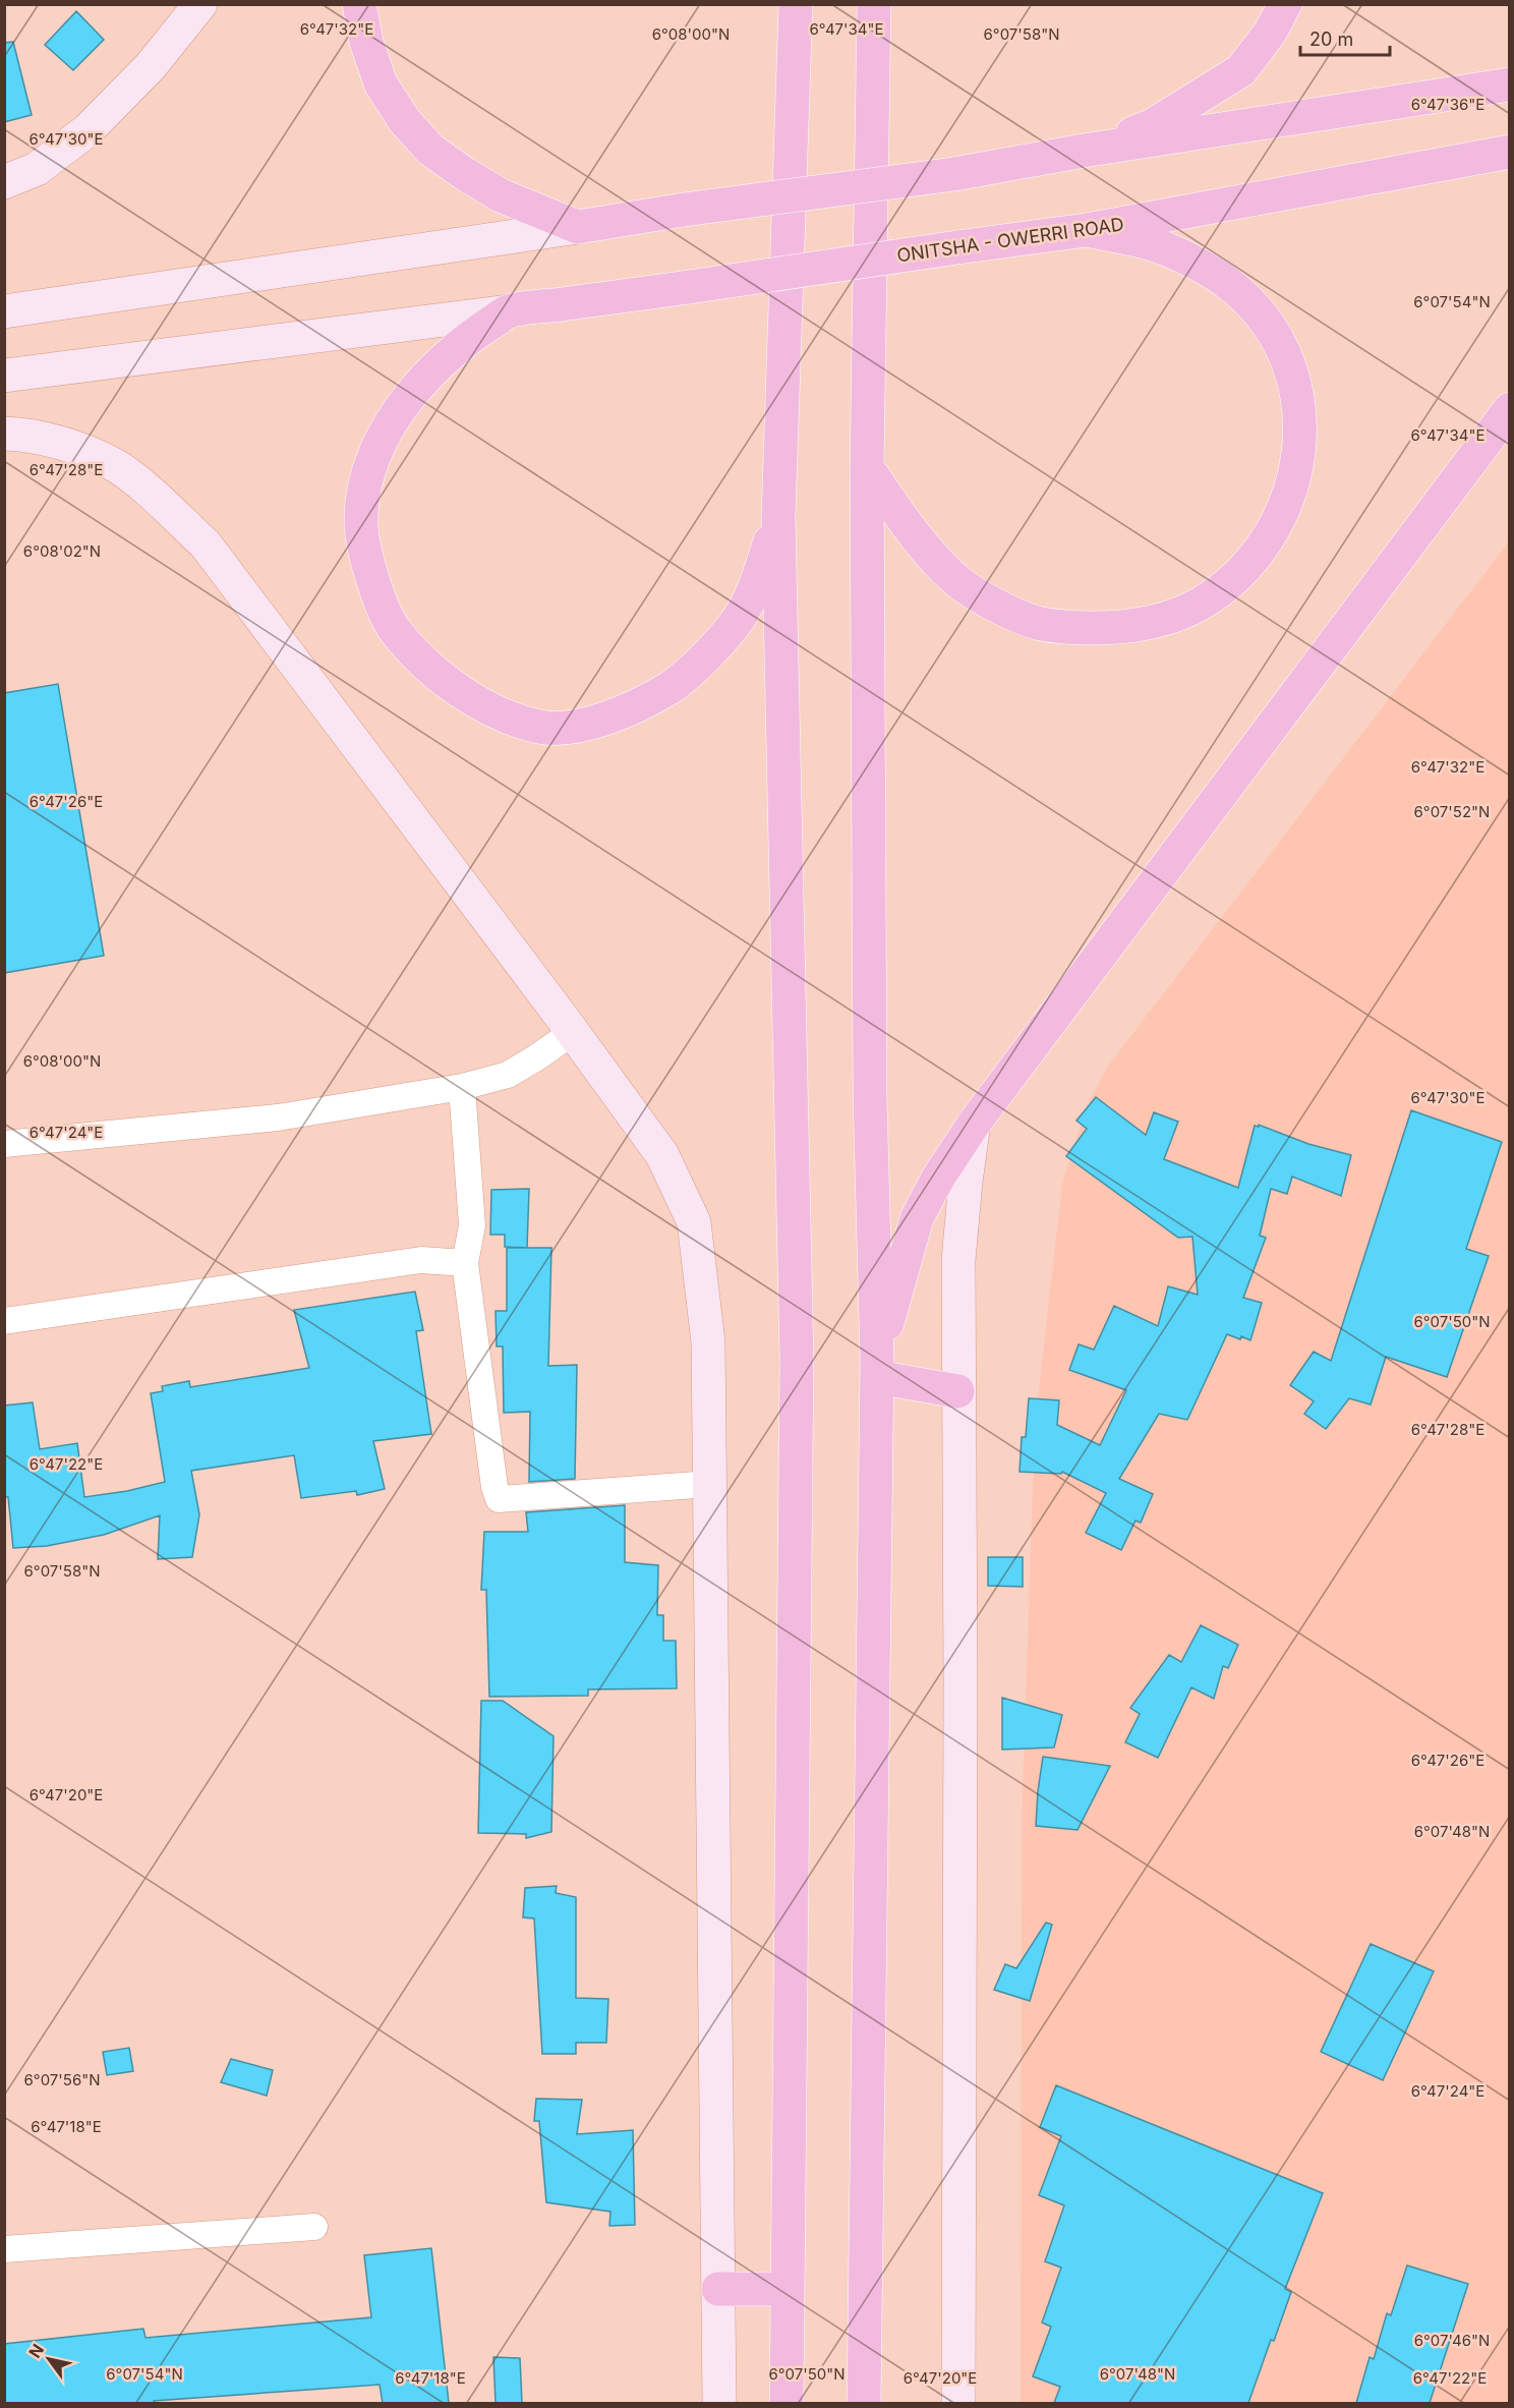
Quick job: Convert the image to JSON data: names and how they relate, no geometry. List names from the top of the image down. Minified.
{"streets":{"highway":["ONITSHA - OWERRI ROAD"]},"scale_bar":"20 m","north":"top left","coordinates":["6°47'32\"E","6°47'34\"E","6°08'00\"N","6°07'58\"N","6°47'36\"E","6°47'30\"E","6°07'54\"N","6°47'28\"E","6°08'02\"N","6°47'26\"E","6°07'52\"N","6°47'24\"E","6°07'50\"N","6°47'22\"E","6°47'20\"E","6°07'48\"N","6°07'56\"N","6°47'18\"E","6°07'46\"N"]}
